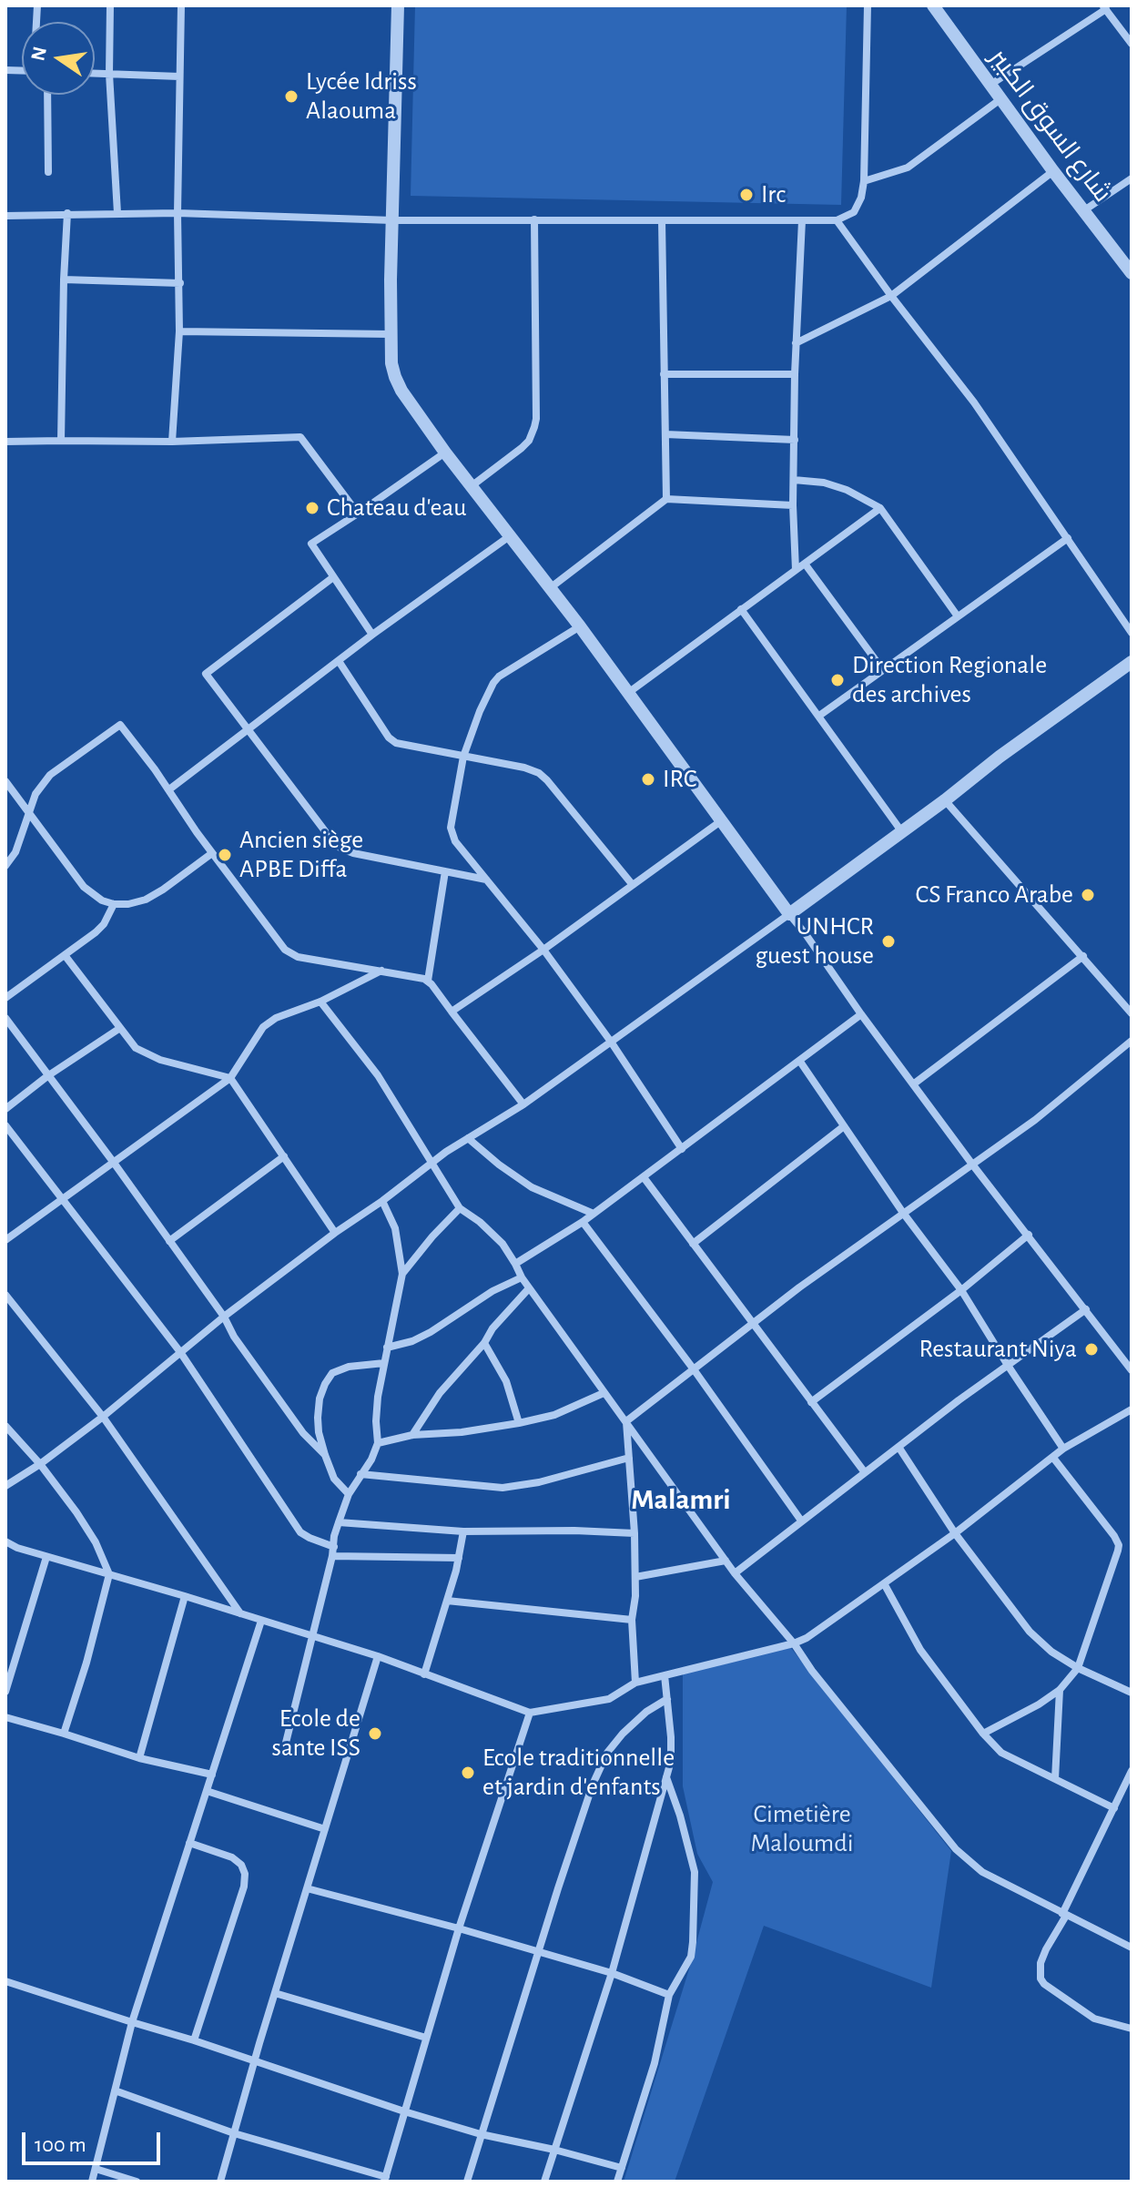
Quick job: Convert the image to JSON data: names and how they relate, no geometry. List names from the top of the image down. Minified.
{"streets":{"street":["شارع السوق الكبير"]},"districts":["Malamri"],"parks":["Cimetière Maloumdi"],"places":["Lycée Idriss Alaouma","Irc","Chateau d'eau","Direction Regionale des archives","IRC","Ancien siège APBE Diffa","CS Franco Arabe","UNHCR guest house","Restaurant Niya","Ecole de sante ISS","Ecole traditionnelle et jardin d'enfants"],"scale_bar":"100 m","north":"left"}
